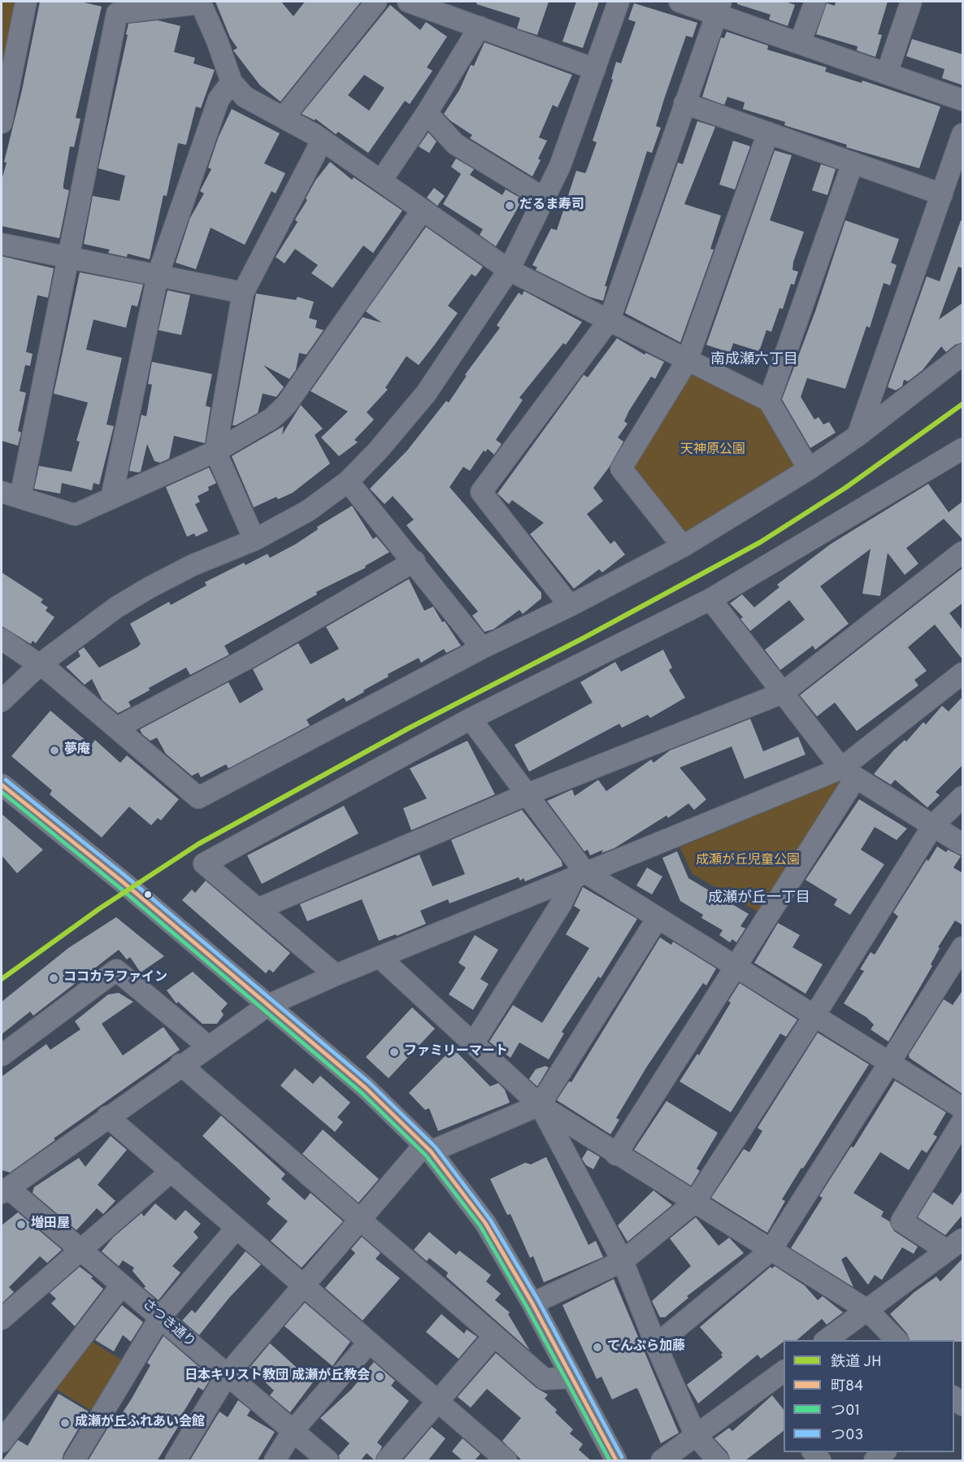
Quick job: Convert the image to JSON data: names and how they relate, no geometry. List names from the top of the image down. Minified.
{"streets":{"street":["さつき通り"]},"districts":["南成瀬六丁目","成瀬が丘一丁目"],"parks":["天神原公園","成瀬が丘児童公園"],"places":["だるま寿司","夢庵","ココカラファイン","ファミリーマート","増田屋","てんぷら加藤","日本キリスト教団 成瀬が丘教会","成瀬が丘ふれあい会館"],"lines":["rail line JH","transit line つ03","transit line 町84","transit line つ01"],"legend":["鉄道 JH","町84","つ01","つ03"]}
